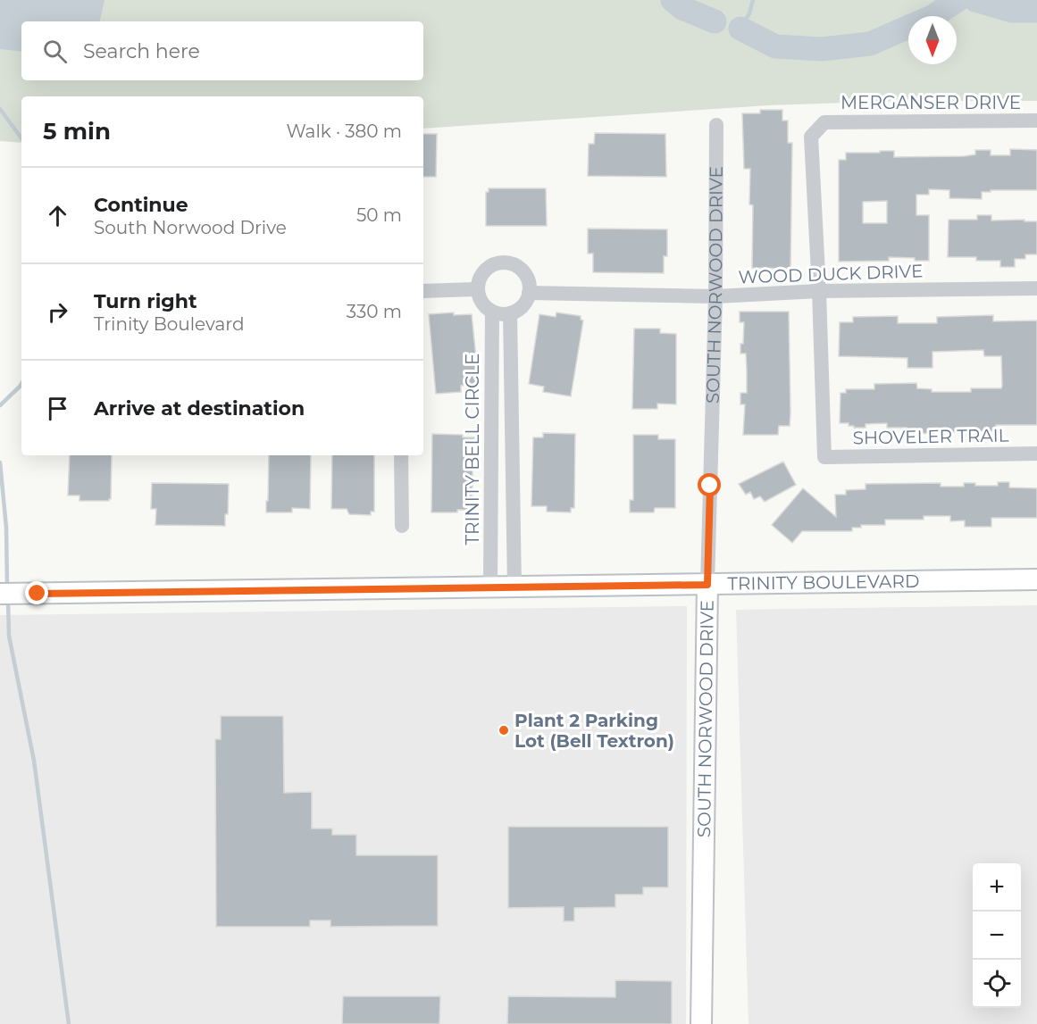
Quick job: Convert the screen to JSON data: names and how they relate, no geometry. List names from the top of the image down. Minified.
{"streets":{"main road":["SOUTH NORWOOD DRIVE","TRINITY BOULEVARD"],"street":["MERGANSER DRIVE","WOOD DUCK DRIVE","SHOVELER TRAIL","TRINITY BELL CIRCLE"]},"crossings":[["MERGANSER DRIVE","WOOD DUCK DRIVE"],["MERGANSER DRIVE","SHOVELER TRAIL"],["WOOD DUCK DRIVE","SOUTH NORWOOD DRIVE"],["WOOD DUCK DRIVE","SHOVELER TRAIL"],["WOOD DUCK DRIVE","TRINITY BELL CIRCLE"],["SOUTH NORWOOD DRIVE","TRINITY BOULEVARD"],["TRINITY BELL CIRCLE","TRINITY BOULEVARD"]],"places":["Plant 2 Parking Lot (Bell Textron)"],"north":"bottom","page":{"search":"Search here","heading":["5 min","Walk · 380 m"],"list":[["Continue","South Norwood Drive","50 m"],["Turn right","Trinity Boulevard","330 m"],"Arrive at destination"],"map_buttons":["+","−"]}}
